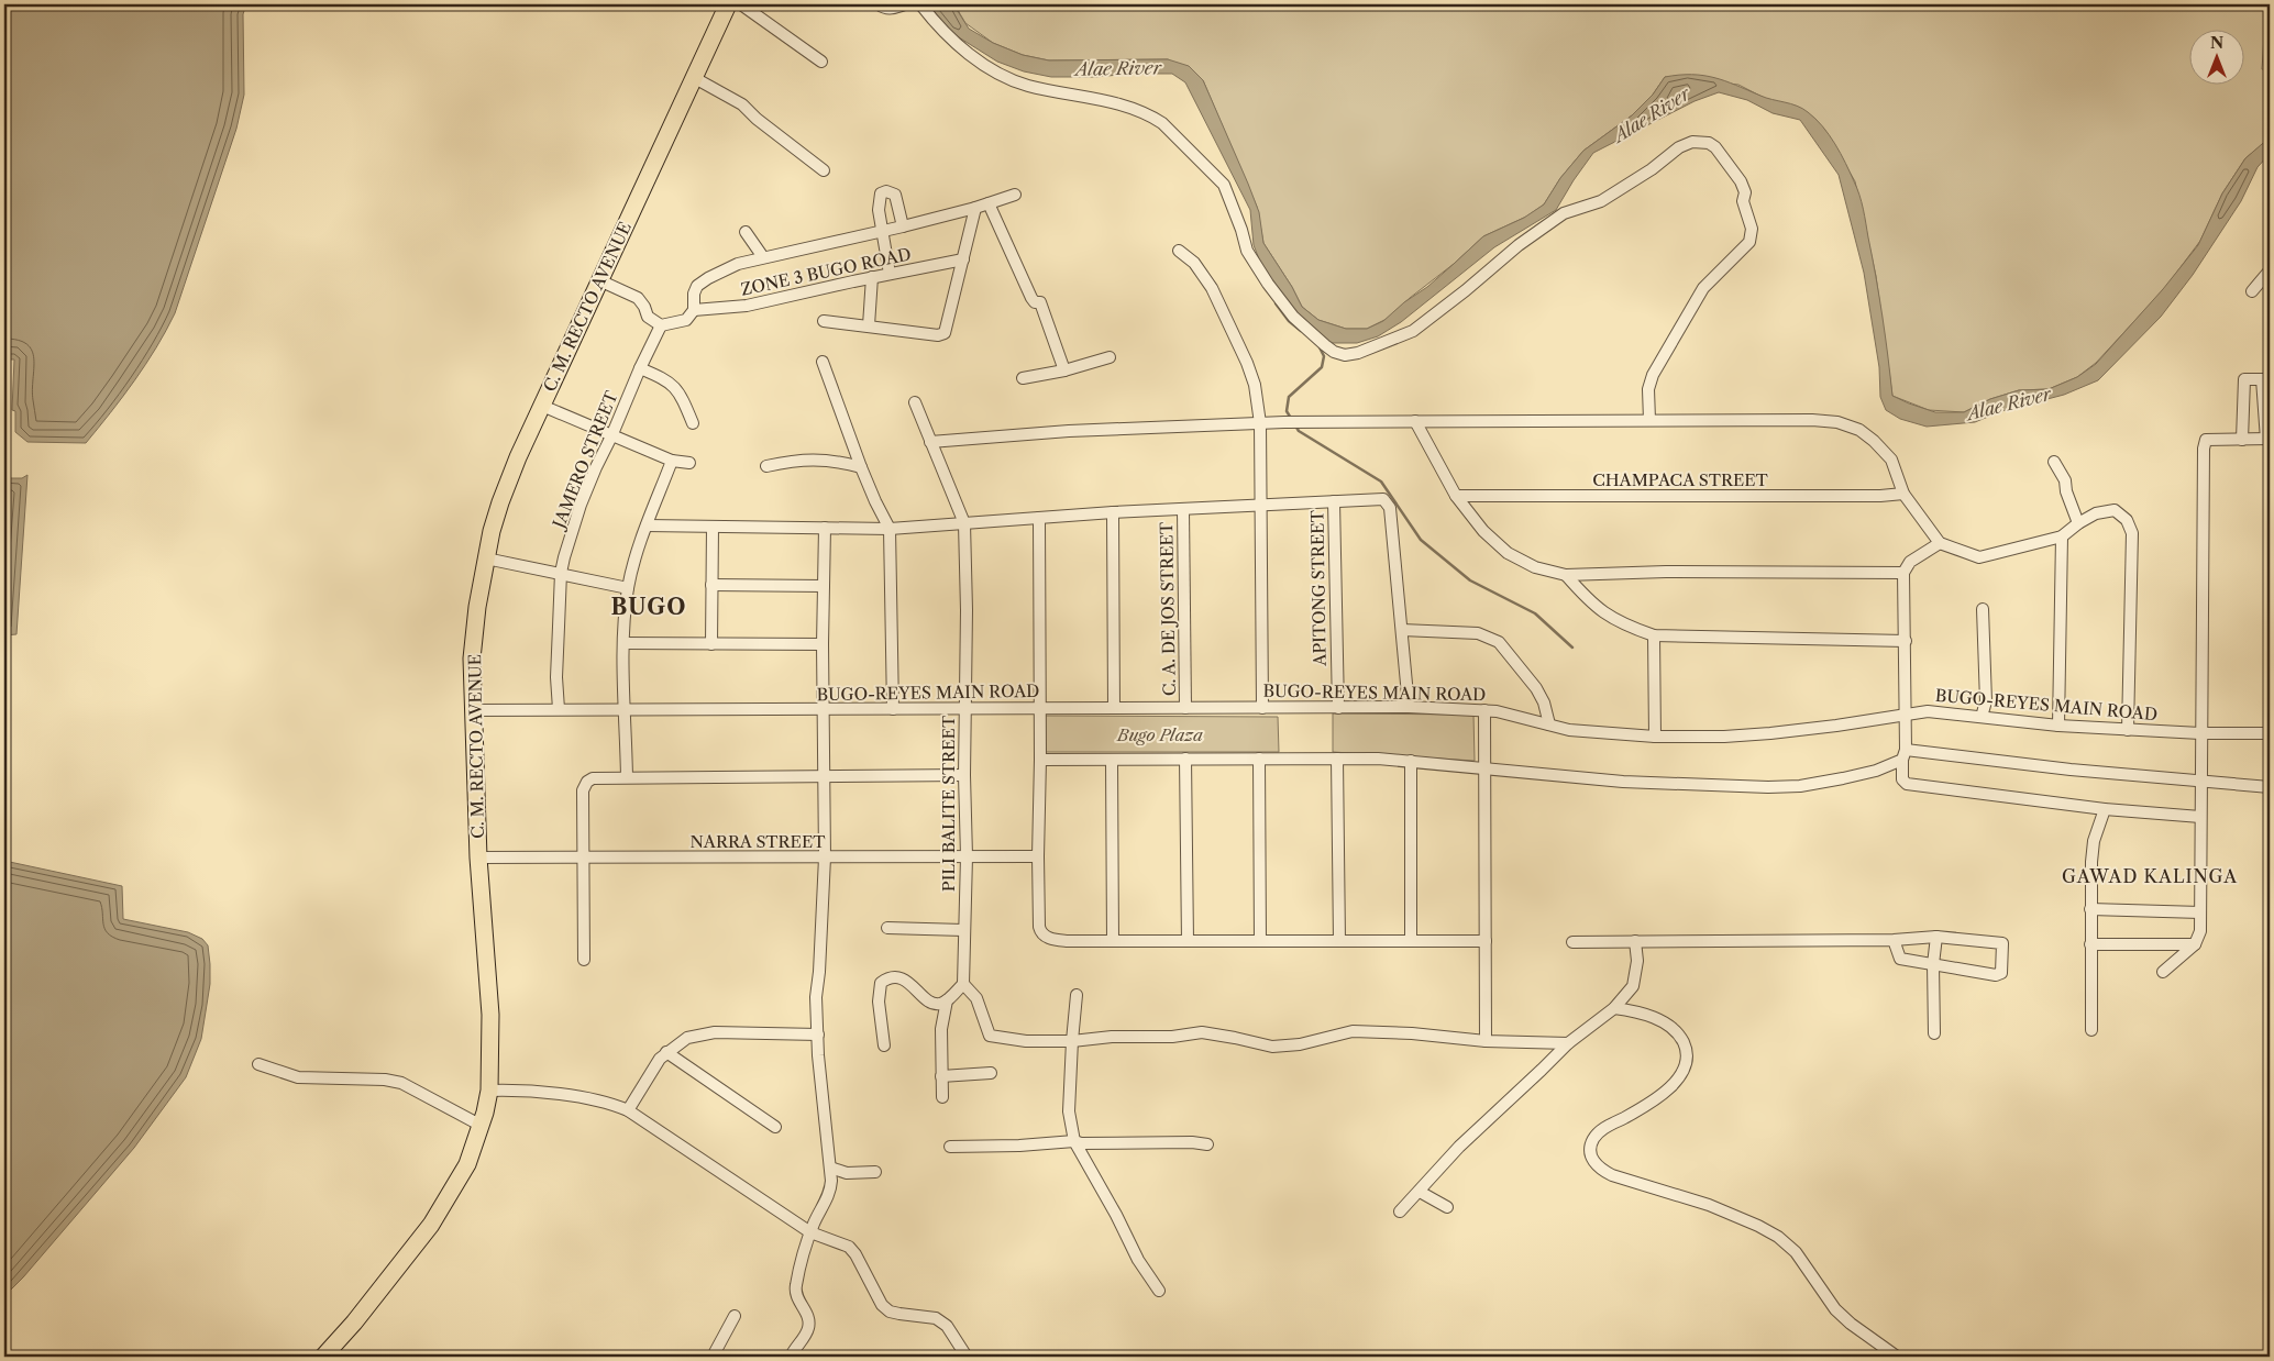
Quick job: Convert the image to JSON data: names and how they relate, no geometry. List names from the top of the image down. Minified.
{"streets":{"highway":["C. M. RECTO AVENUE"],"street":["ZONE 3 BUGO ROAD","JAMERO STREET","CHAMPACA STREET","APITONG STREET","C. A. DE JOS STREET","BUGO-REYES MAIN ROAD","PILI BALITE STREET","NARRA STREET"]},"crossings":[["C. M. RECTO AVENUE","BUGO-REYES MAIN ROAD"],["C. M. RECTO AVENUE","NARRA STREET"],["JAMERO STREET","BUGO-REYES MAIN ROAD"],["APITONG STREET","BUGO-REYES MAIN ROAD"],["C. A. DE JOS STREET","BUGO-REYES MAIN ROAD"],["BUGO-REYES MAIN ROAD","PILI BALITE STREET"],["PILI BALITE STREET","NARRA STREET"]],"districts":["BUGO","GAWAD KALINGA"],"water":["Alae River"],"parks":["Bugo Plaza"],"north":"top"}
